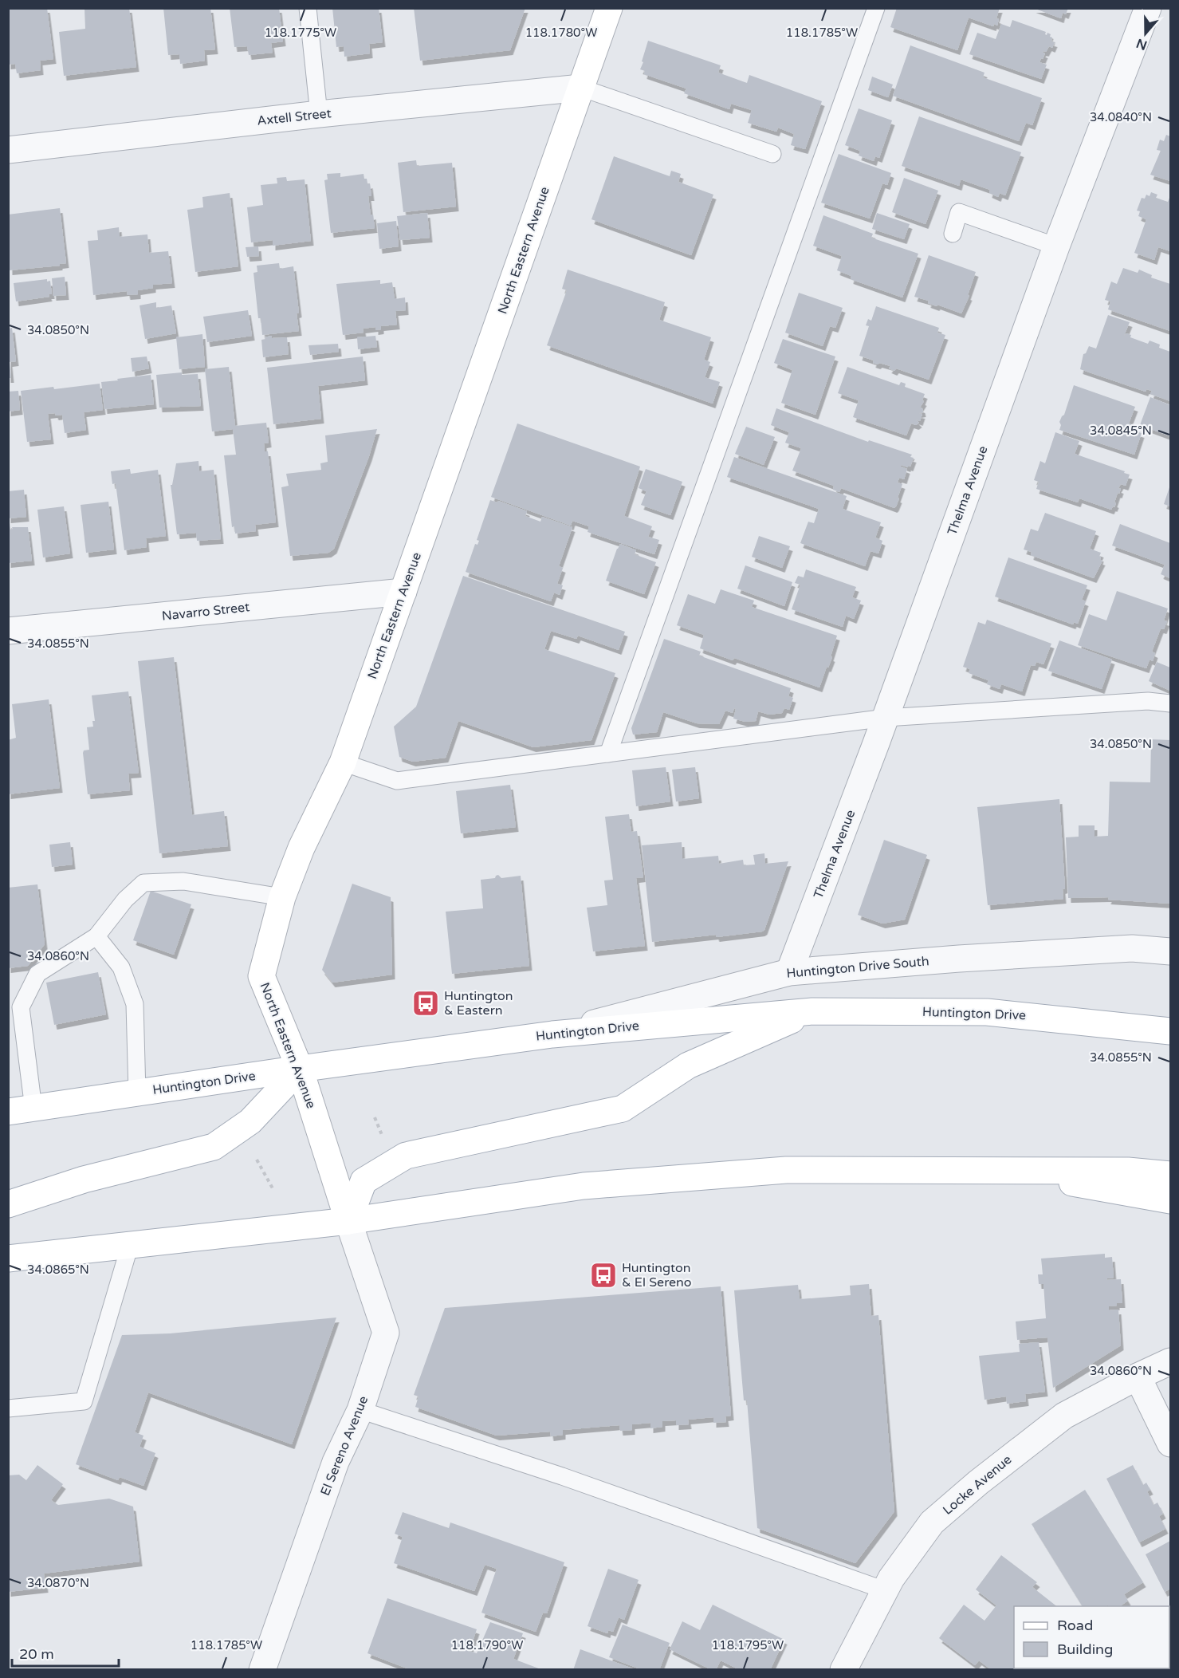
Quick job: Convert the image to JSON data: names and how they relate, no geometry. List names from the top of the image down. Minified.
{"streets":{"main road":["North Eastern Avenue","Huntington Drive"],"street":["Axtell Street","Thelma Avenue","Navarro Street","Huntington Drive South","El Sereno Avenue","Locke Avenue"]},"crossings":[["Axtell Street","North Eastern Avenue"],["North Eastern Avenue","Navarro Street"],["North Eastern Avenue","Huntington Drive"],["North Eastern Avenue","El Sereno Avenue"],["Thelma Avenue","Huntington Drive South"],["Huntington Drive South","Huntington Drive"]],"places":{"bus stop":["Huntington & Eastern","Huntington & El Sereno"]},"legend":["Road","Building"],"scale_bar":"20 m","north":"bottom","coordinates":["118.1775°W","118.1780°W","118.1785°W","34.0840°N","34.0850°N","34.0845°N","34.0855°N","34.0860°N","34.0865°N","34.0870°N","118.1790°W","118.1795°W"]}
